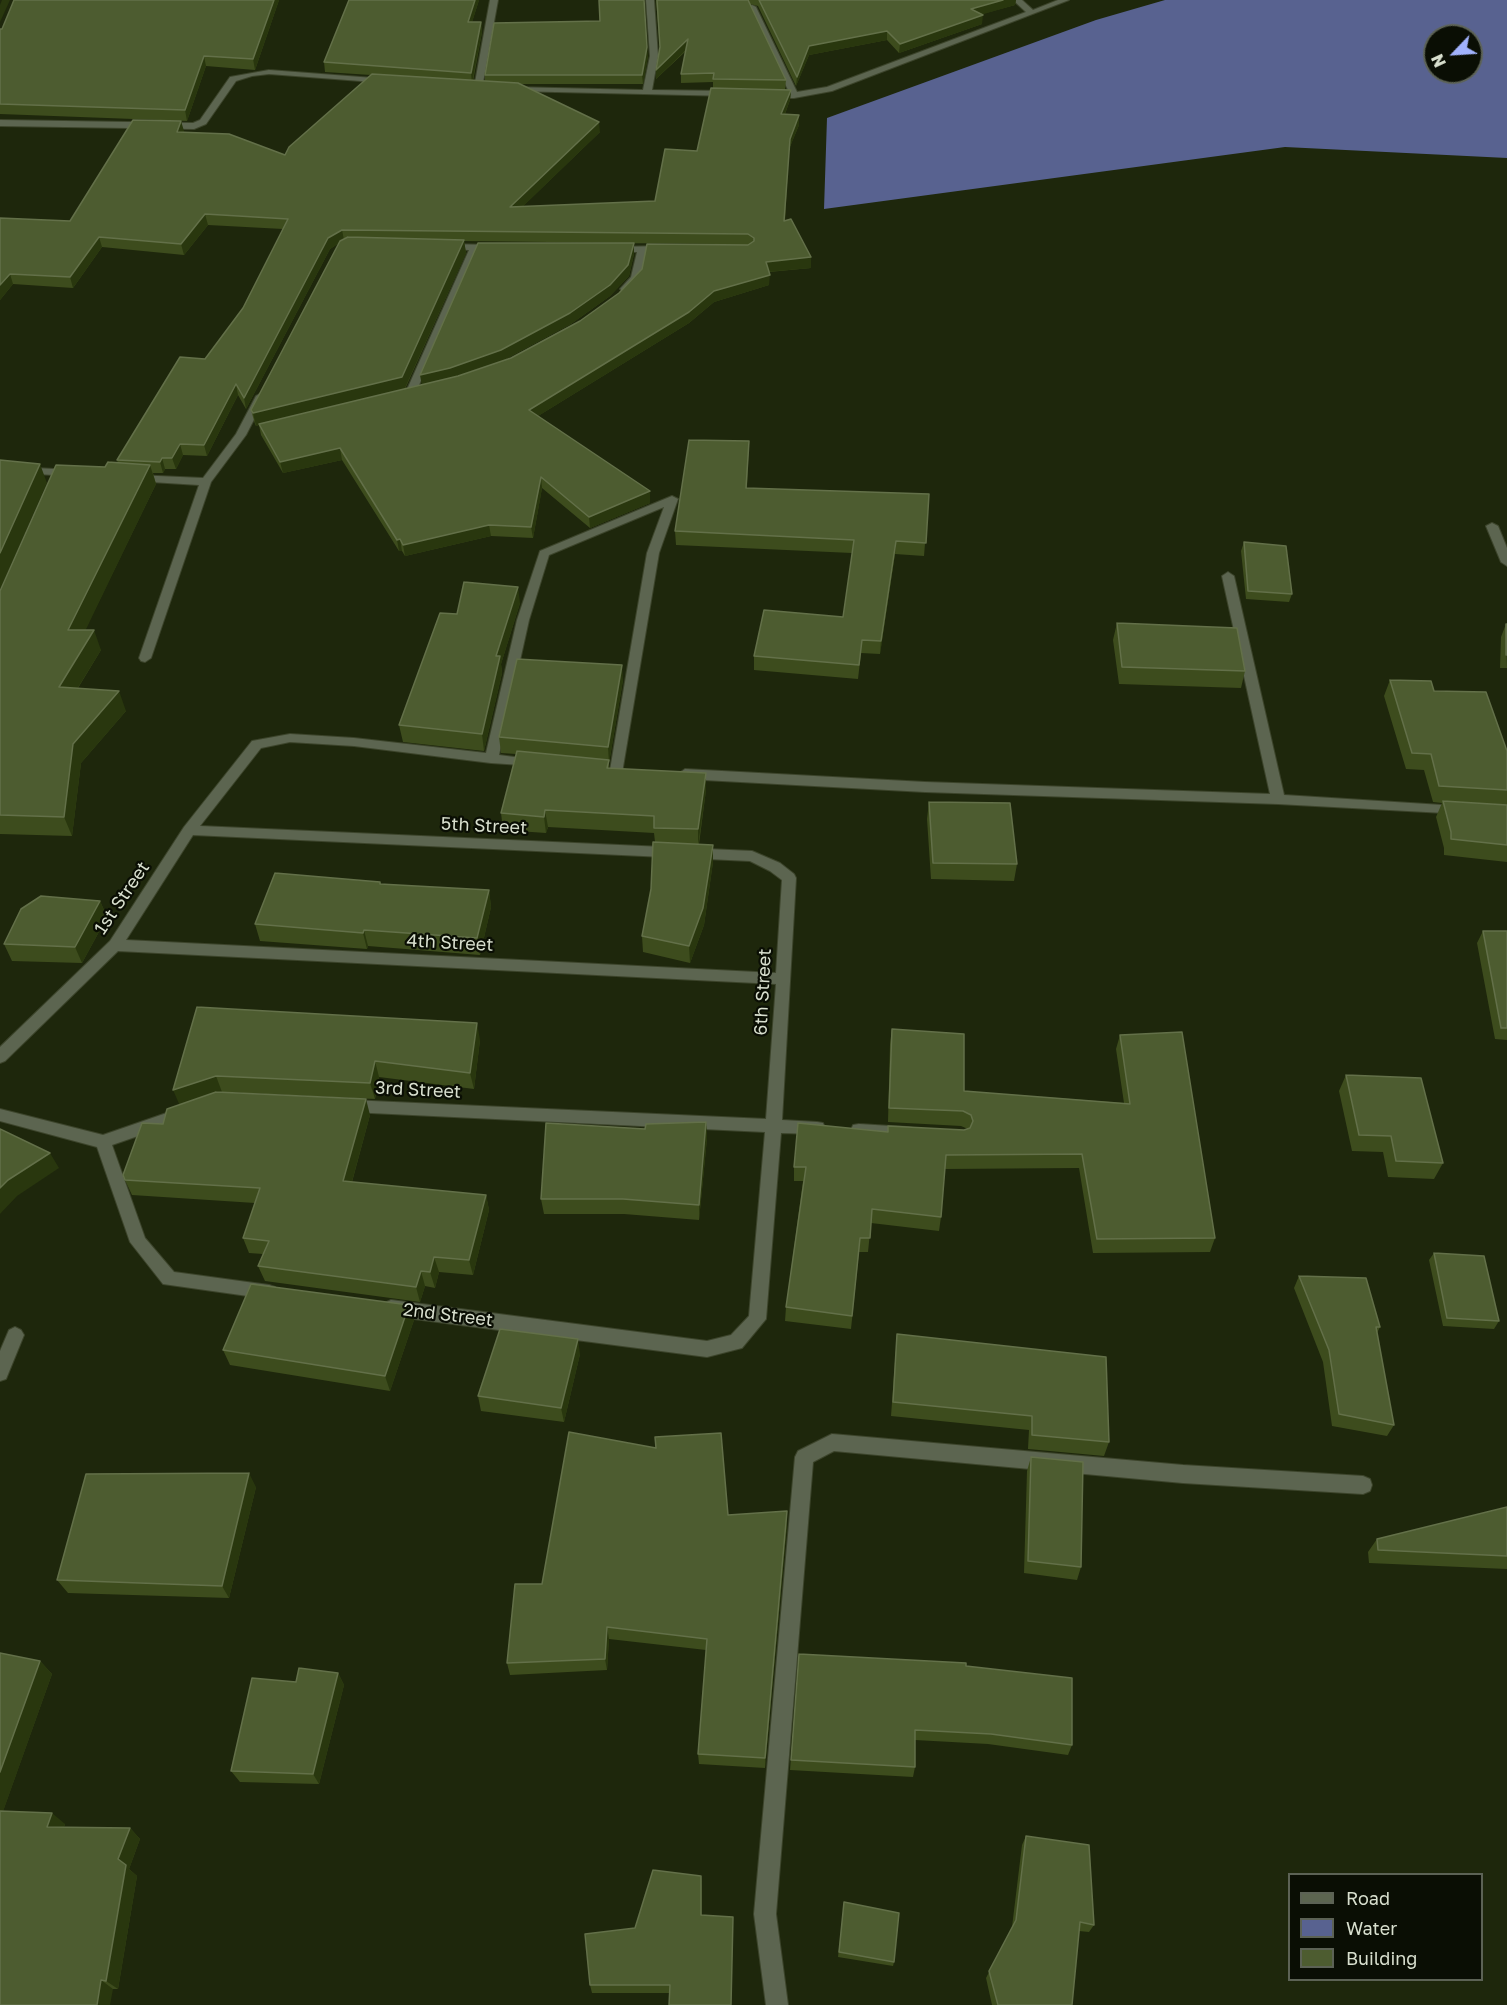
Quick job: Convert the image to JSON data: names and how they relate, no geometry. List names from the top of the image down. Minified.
{"streets":{"street":["5th Street","1st Street","4th Street","6th Street","3rd Street","2nd Street"]},"crossings":[["5th Street","1st Street"],["5th Street","6th Street"],["1st Street","4th Street"],["4th Street","6th Street"],["6th Street","3rd Street"],["6th Street","2nd Street"]],"legend":["Road","Water","Building"],"north":"bottom left"}
